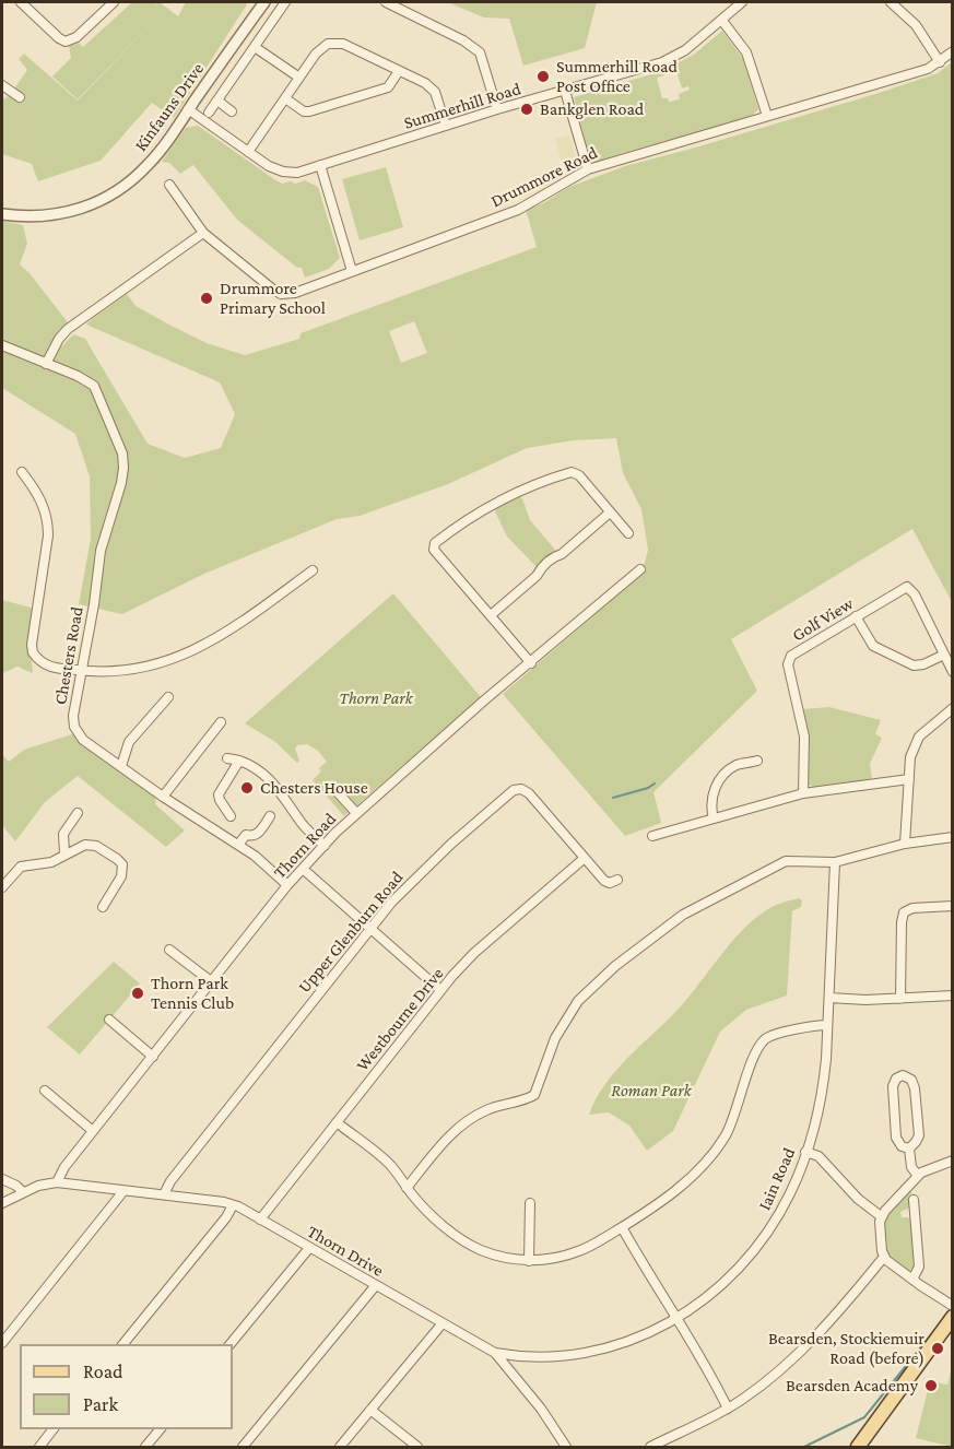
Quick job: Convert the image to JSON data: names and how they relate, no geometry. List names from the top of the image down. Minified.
{"streets":{"street":["Summerhill Road","Kinfauns Drive","Drummore Road","Golf View","Chesters Road","Thorn Road","Upper Glenburn Road","Westbourne Drive","Iain Road","Thorn Drive"]},"crossings":[["Summerhill Road","Kinfauns Drive"],["Chesters Road","Thorn Road"],["Thorn Road","Thorn Drive"],["Upper Glenburn Road","Westbourne Drive"],["Upper Glenburn Road","Thorn Drive"],["Westbourne Drive","Thorn Drive"],["Iain Road","Thorn Drive"]],"parks":["Thorn Park","Roman Park"],"places":["Summerhill Road Post Office","Bankglen Road","Drummore Primary School","Chesters House","Thorn Park Tennis Club","Bearsden, Stockiemuir Road (before)","Bearsden Academy"],"legend":["Road","Park"]}
